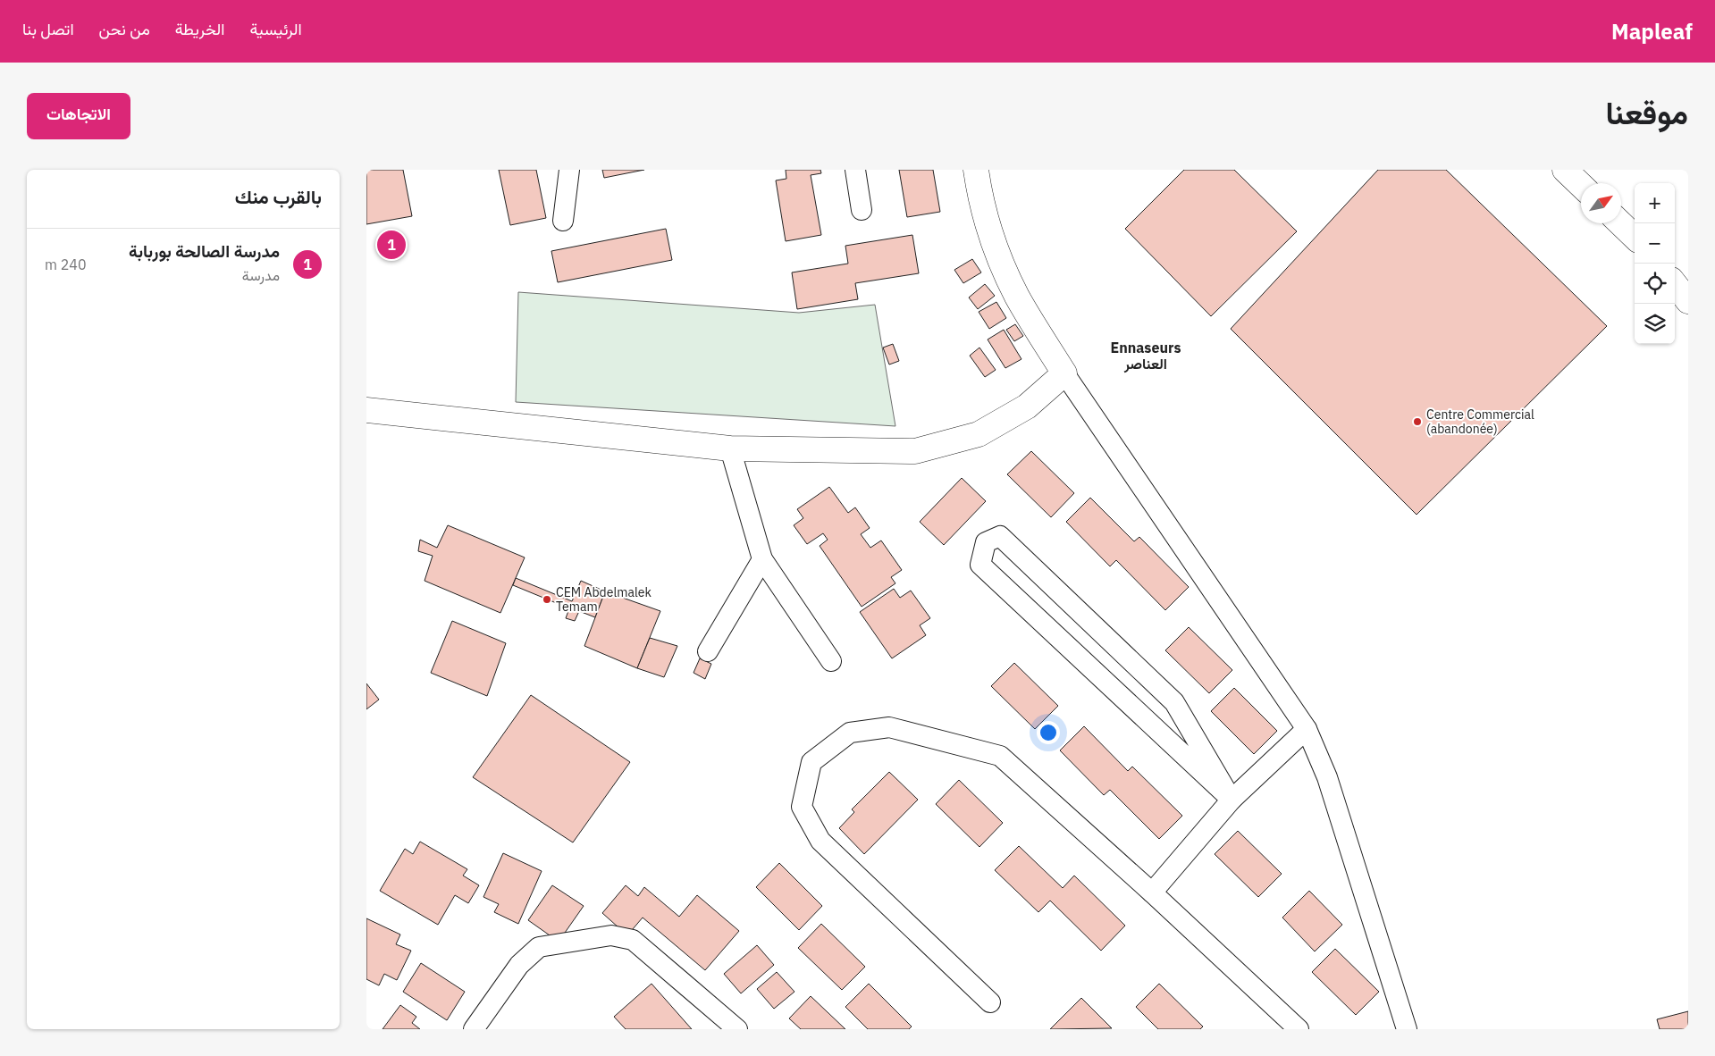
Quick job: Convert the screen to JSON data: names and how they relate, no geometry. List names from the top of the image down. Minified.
{"districts":["Ennaseurs العناصر"],"places":["Centre Commercial (abandonée)","CEM Abdelmalek Temam"],"north":"top right","page":{"header":"Mapleaf","nav":["الرئيسية","الخريطة","من نحن","اتصل بنا"],"title":"موقعنا","buttons":"الاتجاهات","heading":"بالقرب منك","map_buttons":["+","−"],"list":[{"mark":"1","name":"مدرسة الصالحة بوربابة","note":"مدرسة","value":"240 m"}],"pins":"1"}}
